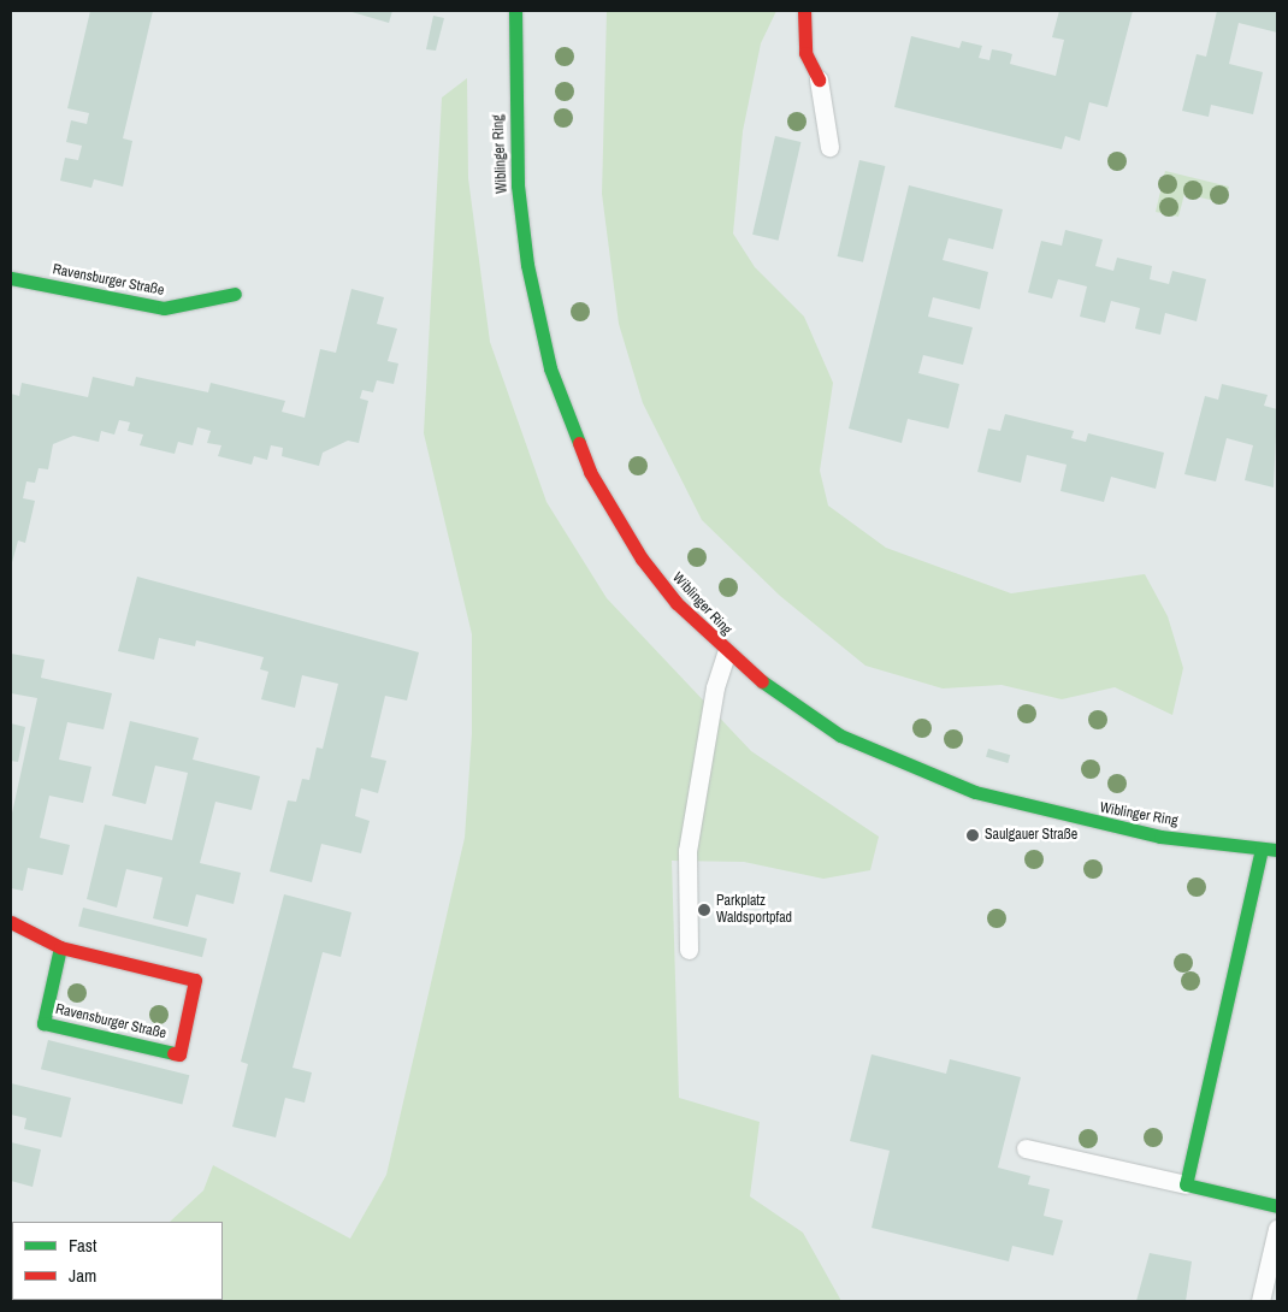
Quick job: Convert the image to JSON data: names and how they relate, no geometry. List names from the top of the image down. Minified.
{"streets":{"street":["Wiblinger Ring","Ravensburger Straße"]},"places":["Saulgauer Straße","Parkplatz Waldsportpfad"],"legend":["Fast","Jam"]}
